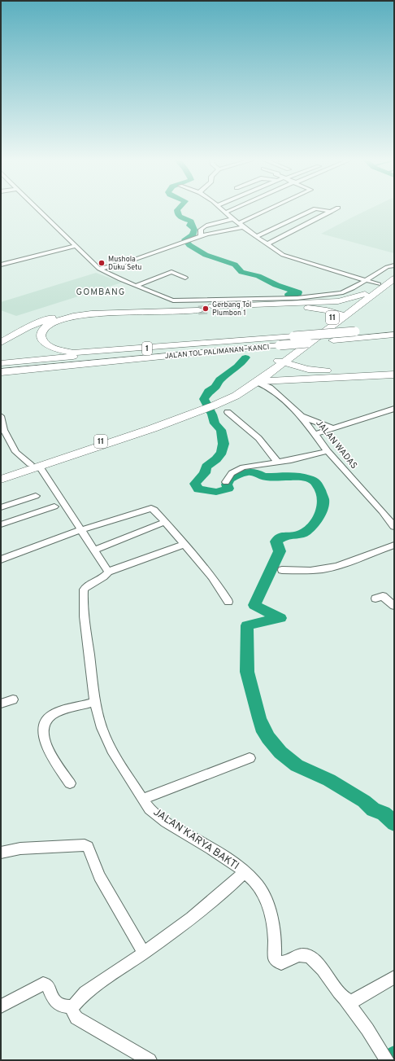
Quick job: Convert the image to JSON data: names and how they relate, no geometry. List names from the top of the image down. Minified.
{"streets":{"highway":["11","1","JALAN TOL PALIMANAN–KANCI"],"street":["JALAN WADAS","JALAN KARYA BAKTI"]},"districts":["GOMBANG"],"places":["Mushola Duku Setu","Gerbang Tol Plumbon 1"]}
